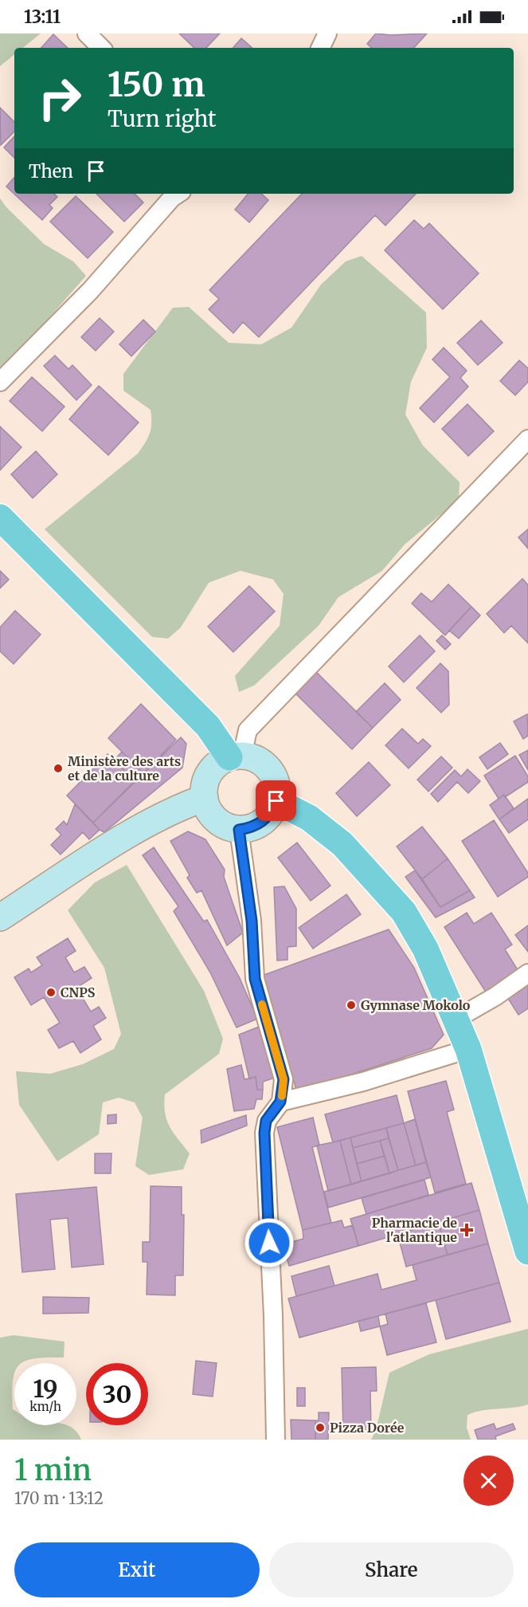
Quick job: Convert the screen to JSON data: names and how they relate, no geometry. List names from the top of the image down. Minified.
{"places":{"other":["Ministère des arts et de la culture","CNPS","Gymnase Mokolo","Pizza Dorée"],"health":["Pharmacie de l'atlantique"]},"page":{"status":"13:11","turn":["150 m","Turn right"],"then":"Then","speed":"19 km/h","limit":"30","heading":["1 min","170 m · 13:12"],"buttons":["Exit","Share"]}}
